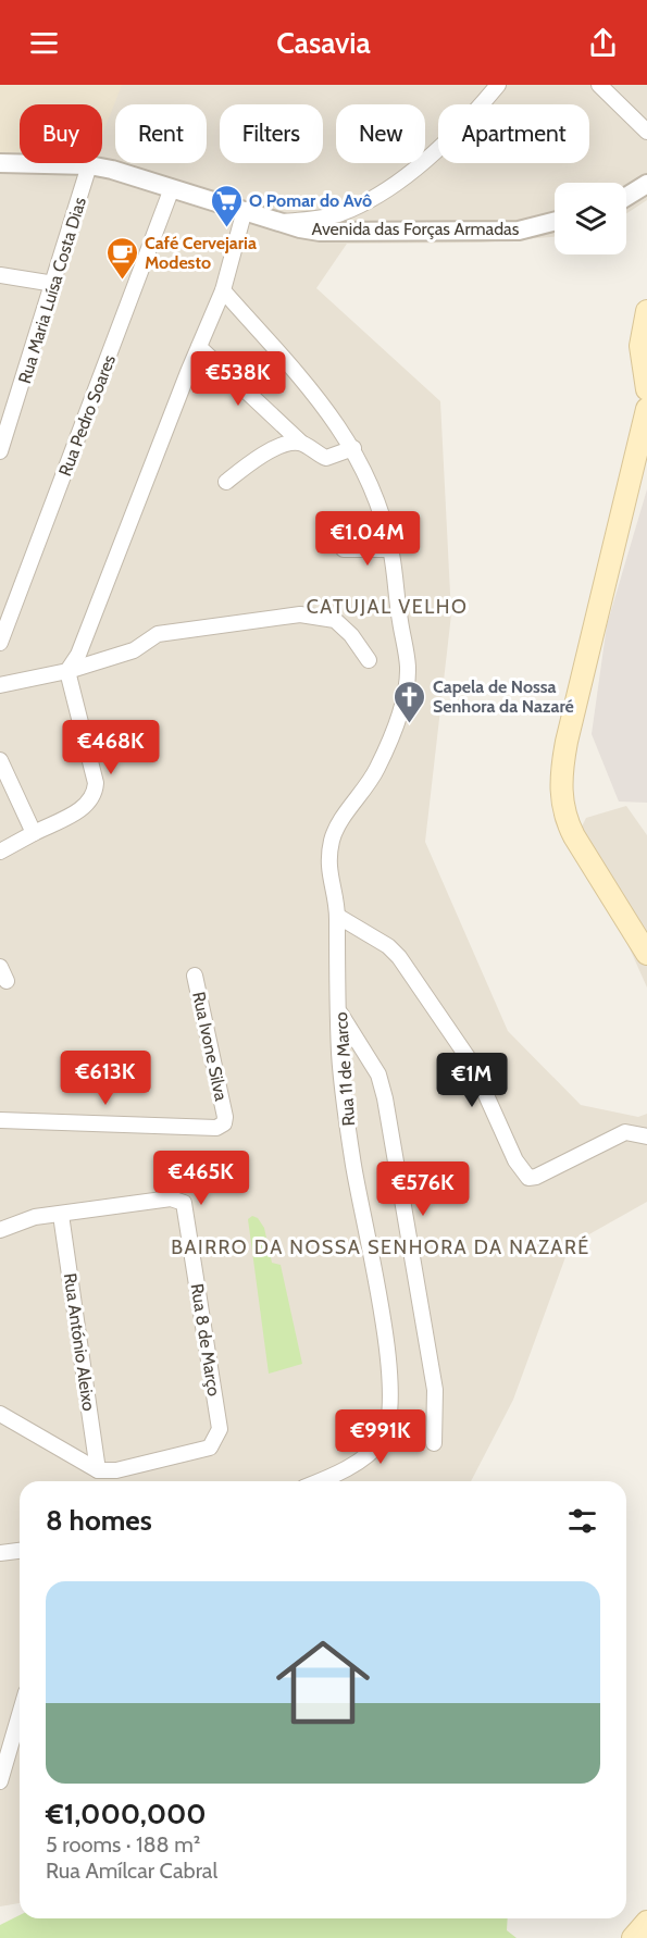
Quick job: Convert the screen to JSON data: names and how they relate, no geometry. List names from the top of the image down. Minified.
{"streets":{"street":["Avenida das Forças Armadas","Rua Maria Luísa Costa Dias","Rua Pedro Soares","Rua Ivone Silva","Rua 11 de Marco","Rua 8 de Março","Rua António Aleixo"]},"crossings":[["Avenida das Forças Armadas","Rua Maria Luísa Costa Dias"],["Avenida das Forças Armadas","Rua Pedro Soares"],["Rua 8 de Março","Rua António Aleixo"]],"districts":["CATUJAL VELHO","BAIRRO DA NOSSA SENHORA DA NAZARÉ"],"places":{"supermarket":["O Pomar do Avô"],"cafe":["Café Cervejaria Modesto"],"church":["Capela de Nossa Senhora da Nazaré"]},"page":{"header":"Casavia","chip":["Buy","Rent","Filters","New","Apartment"],"price":["€538K","€1.04M","€468K","€613K","€1M","€465K","€576K","€991K"],"heading":"8 homes","list":[{"name":"€1,000,000","note":"5 rooms · 188 m² · Rua Amílcar Cabral"}]}}
